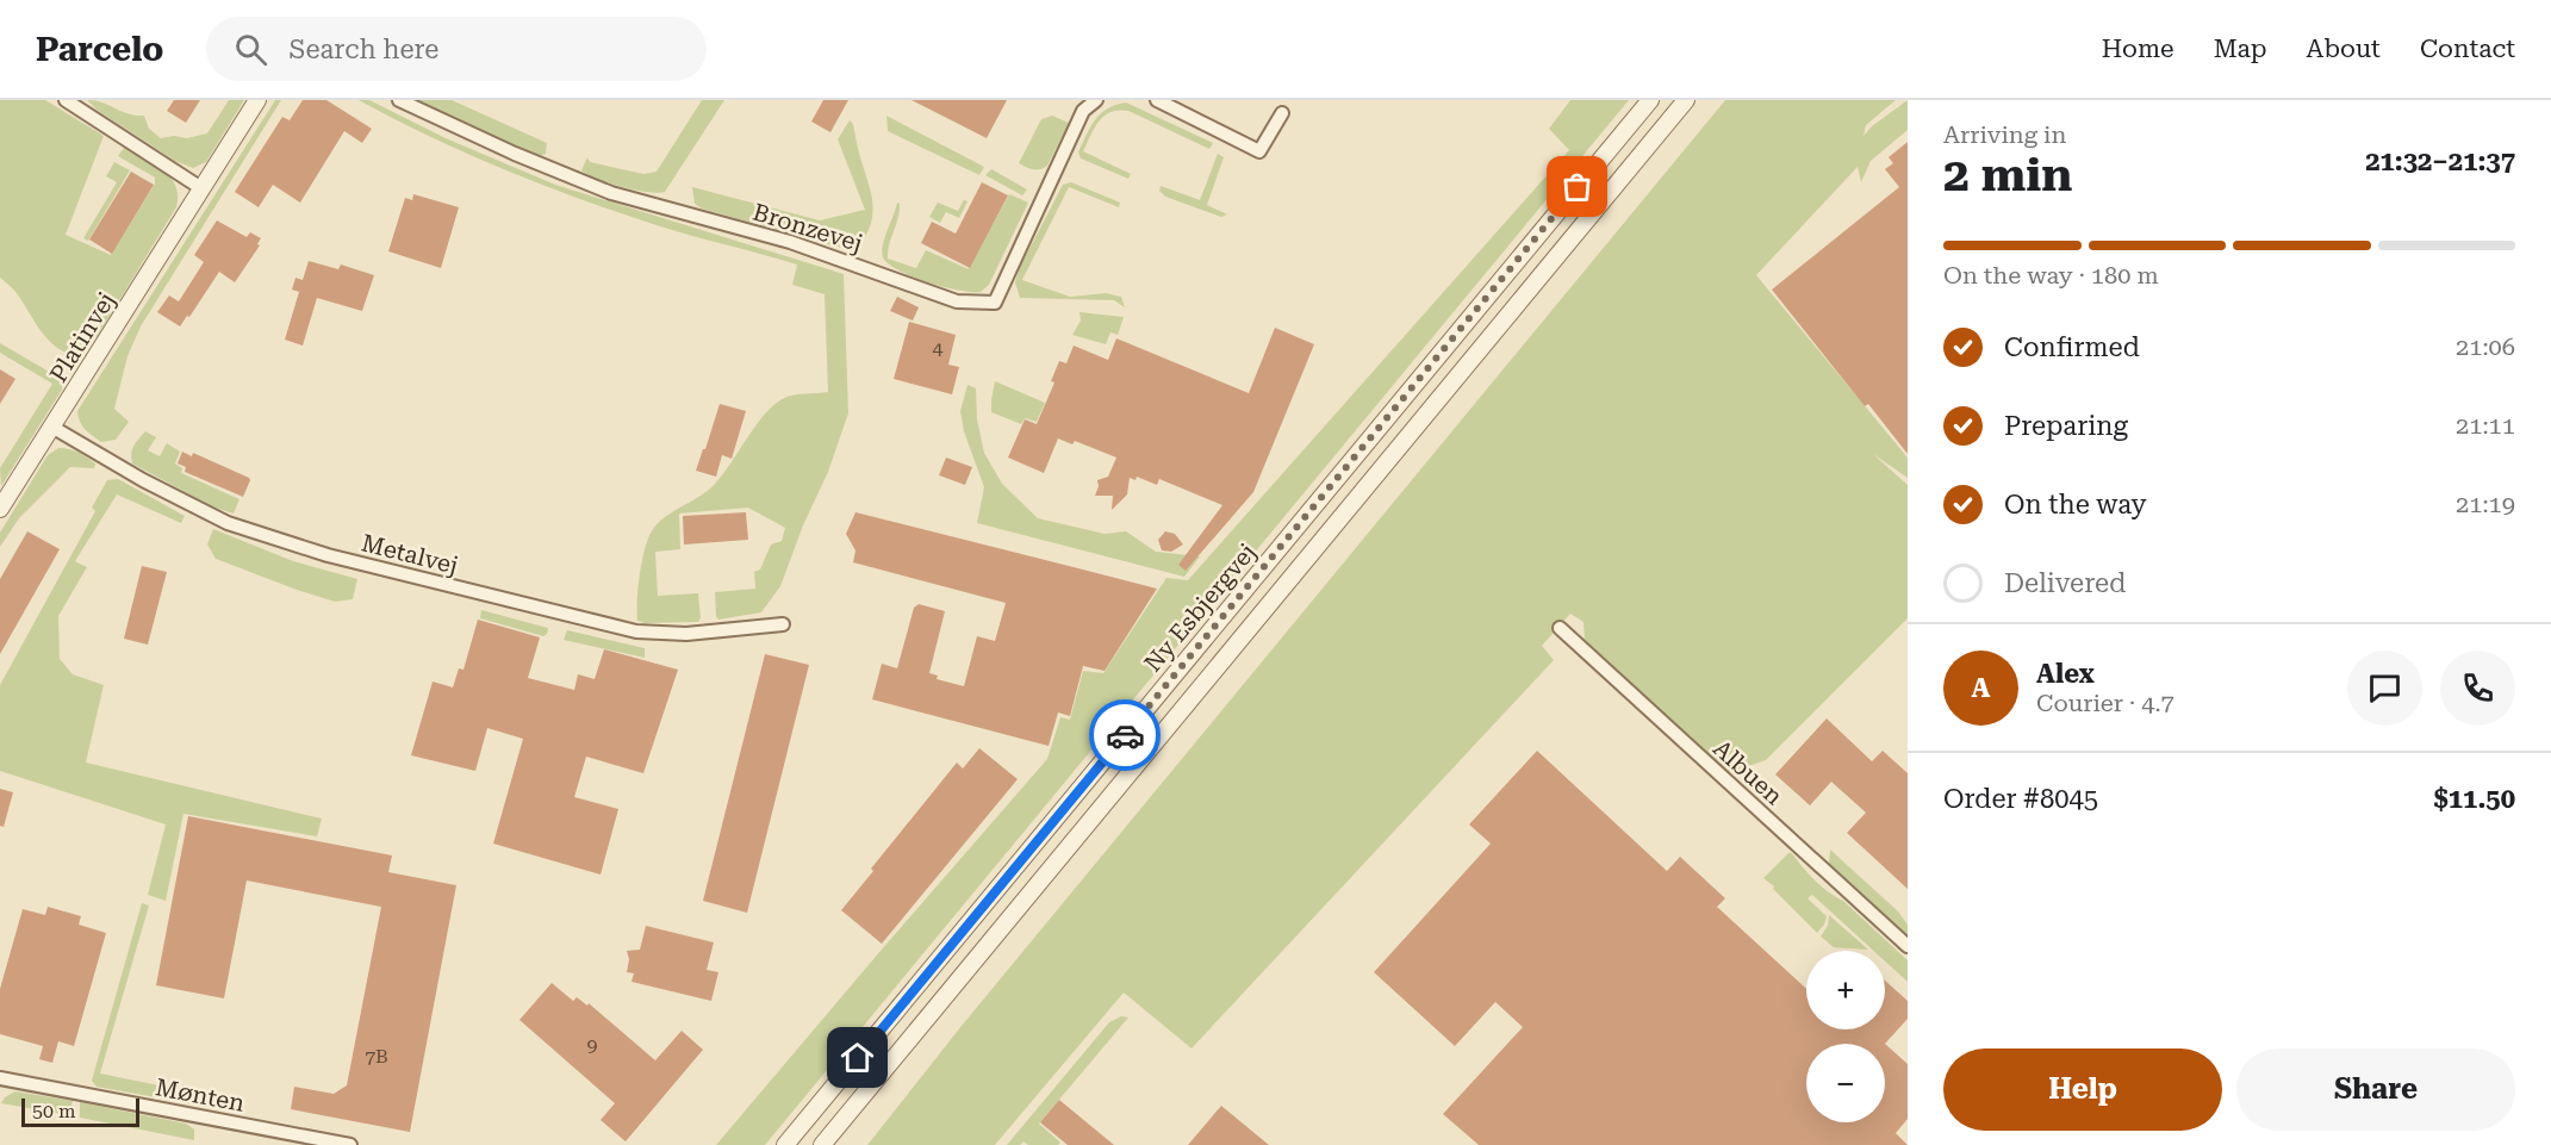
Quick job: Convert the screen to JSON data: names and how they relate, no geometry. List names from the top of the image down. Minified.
{"streets":{"street":["Bronzevej","Platinvej","Metalvej","Ny Esbjergvej","Albuen","Mønten"]},"crossings":[["Platinvej","Metalvej"]],"house_numbers":["4","9","7B"],"scale_bar":"50 m","page":{"header":"Parcelo","search":"Search here","nav":["Home","Map","About","Contact"],"heading":["2 min","Arriving in","21:32–21:37"],"panel":["Alex","Courier · 4.7","Order #8045","$11.50"],"bar":"On the way · 180 m","list":[["Confirmed","21:06"],["Preparing","21:11"],["On the way","21:19"],"Delivered"],"round":"A","map_buttons":["+","−"],"buttons":["Help","Share"],"scale":"50 m"}}
